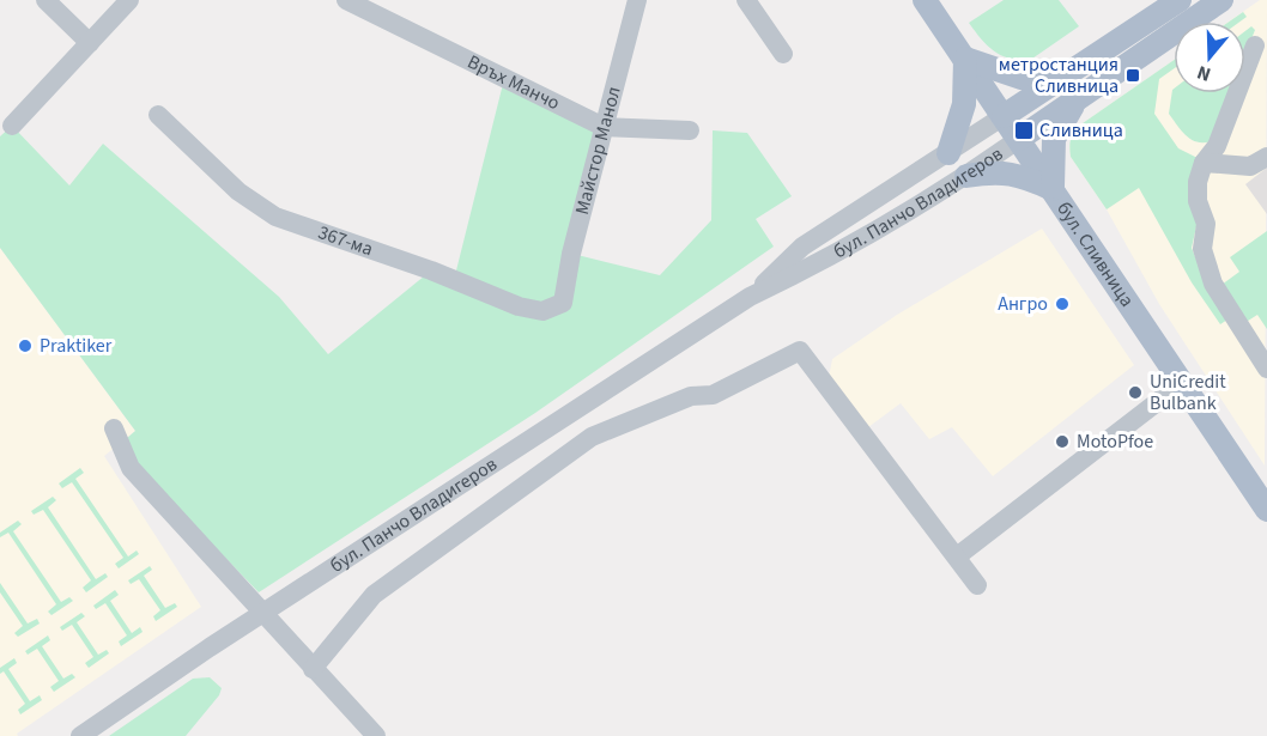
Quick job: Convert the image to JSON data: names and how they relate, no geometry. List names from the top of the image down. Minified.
{"streets":{"main road":["бул. Панчо Владигеров","бул. Сливница"],"street":["Връх Манчо","Майстор Манол","367-ма"]},"crossings":[["Връх Манчо","Майстор Манол"],["Майстор Манол","367-ма"],["бул. Панчо Владигеров","бул. Сливница"]],"places":{"transit":["метростанция Сливница","Сливница"],"other":["Ангро","Praktiker","UniCredit Bulbank","MotoPfoe"]},"north":"bottom"}
